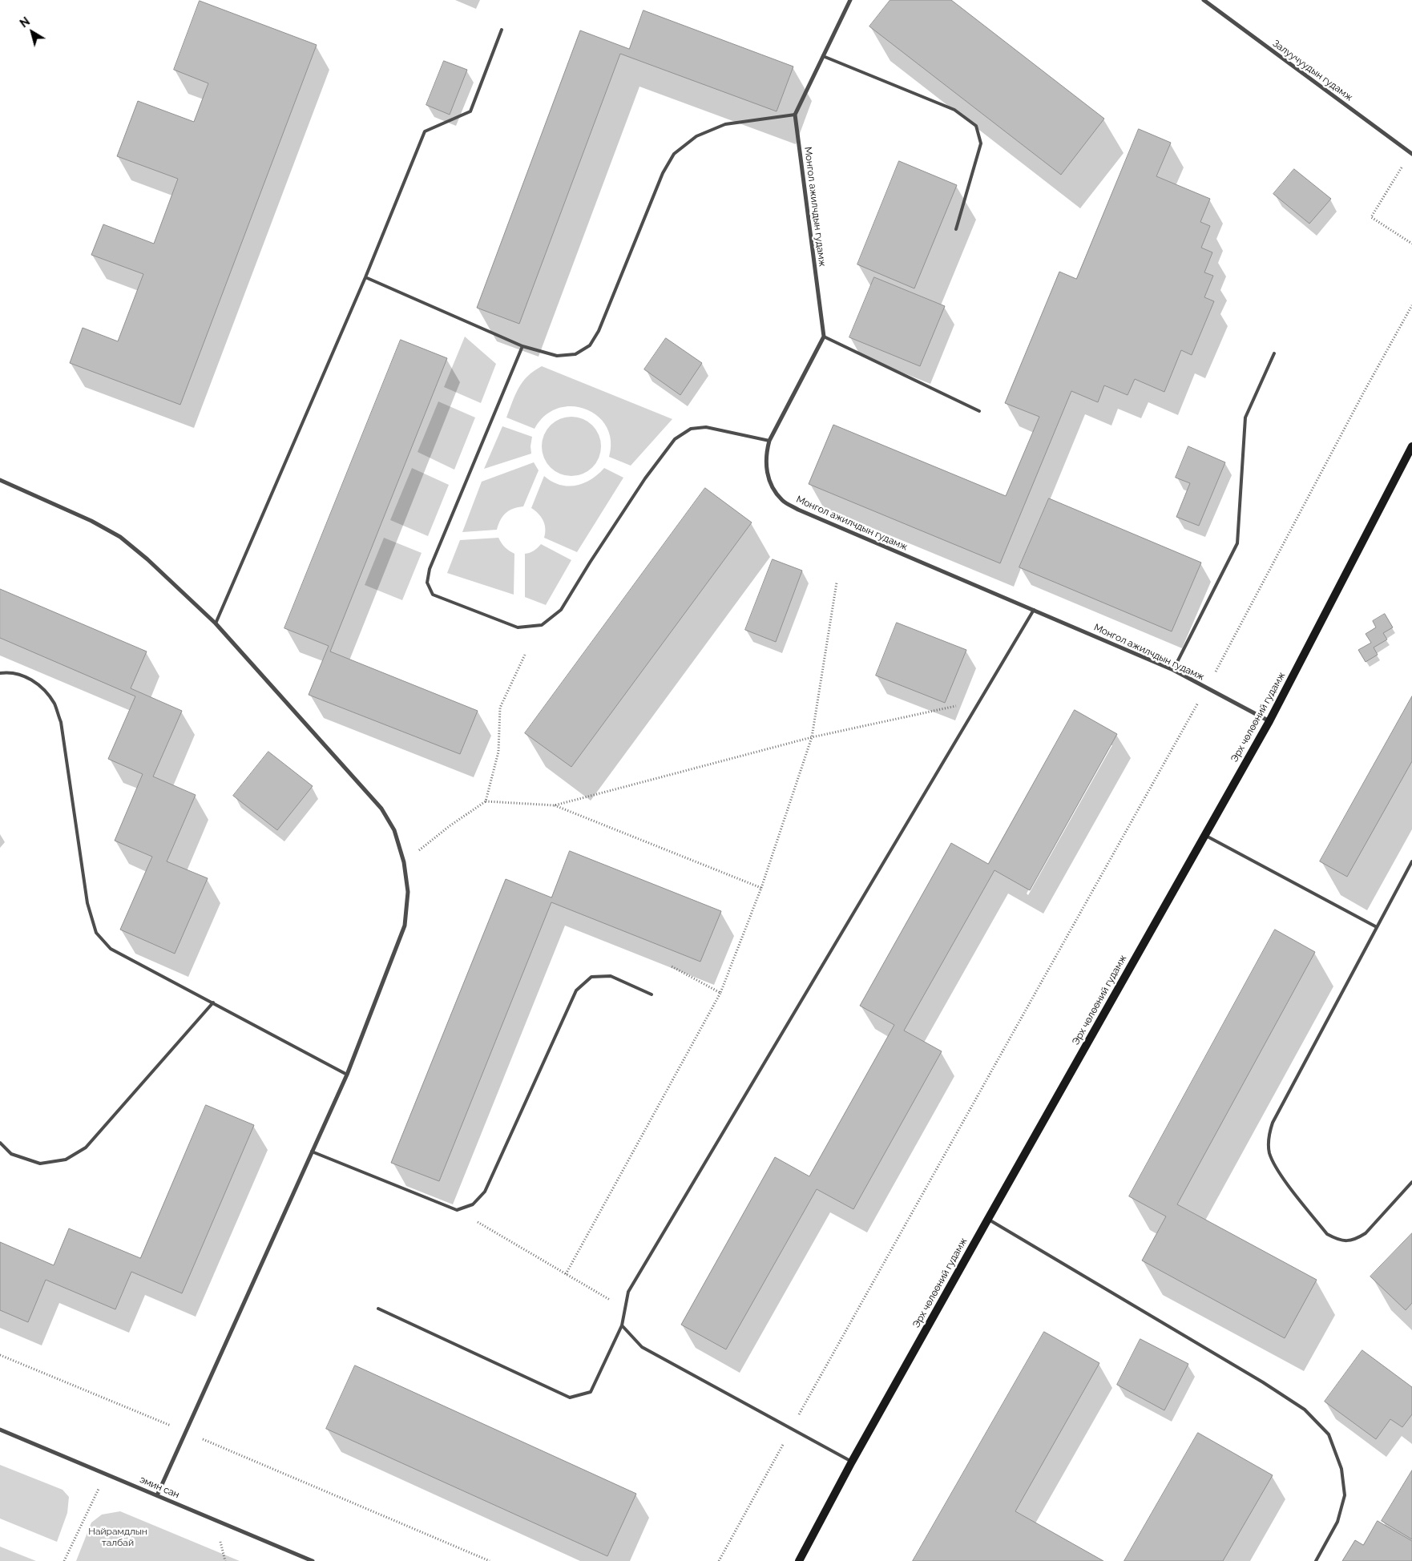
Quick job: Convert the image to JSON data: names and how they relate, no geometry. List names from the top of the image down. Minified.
{"streets":{"main road":["Эрх чөлөөний гудамж"],"street":["Залуучуудын гудамж","Монгол ажилчдын гудамж","эмин сан"]},"crossings":[["Монгол ажилчдын гудамж","Эрх чөлөөний гудамж"]],"parks":["Найрамдлын талбай"],"north":"top left"}
